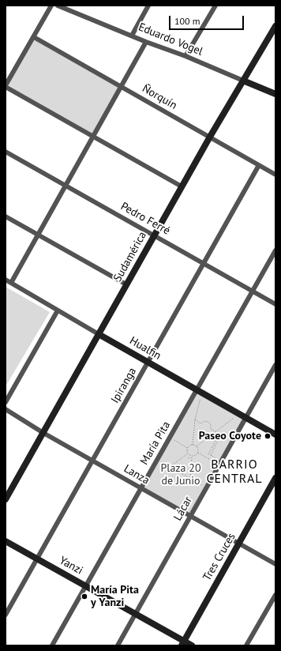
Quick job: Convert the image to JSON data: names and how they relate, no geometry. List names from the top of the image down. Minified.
{"streets":{"street":["Eduardo Vogel","Ñorquín","Pedro Ferré","Sudamérica","Hualfin","Ipiranga","María Pita","Lanza","Lácar","Tres Cruces","Yanzi"]},"crossings":[["Eduardo Vogel","Sudamérica"],["Ñorquín","Sudamérica"],["Ñorquín","Ipiranga"],["Pedro Ferré","Sudamérica"],["Pedro Ferré","Ipiranga"],["Pedro Ferré","María Pita"],["Sudamérica","Hualfin"],["Sudamérica","Lanza"],["Hualfin","Ipiranga"],["Hualfin","María Pita"],["Hualfin","Lácar"],["Ipiranga","Lanza"],["Ipiranga","Yanzi"],["María Pita","Lanza"],["María Pita","Yanzi"],["Lanza","Lácar"],["Lanza","Tres Cruces"],["Lácar","Yanzi"],["Tres Cruces","Yanzi"]],"districts":["BARRIO CENTRAL"],"parks":["Plaza 20 de Junio"],"places":["Paseo Coyote","María Pita y Yanzi"],"scale_bar":"100 m"}
